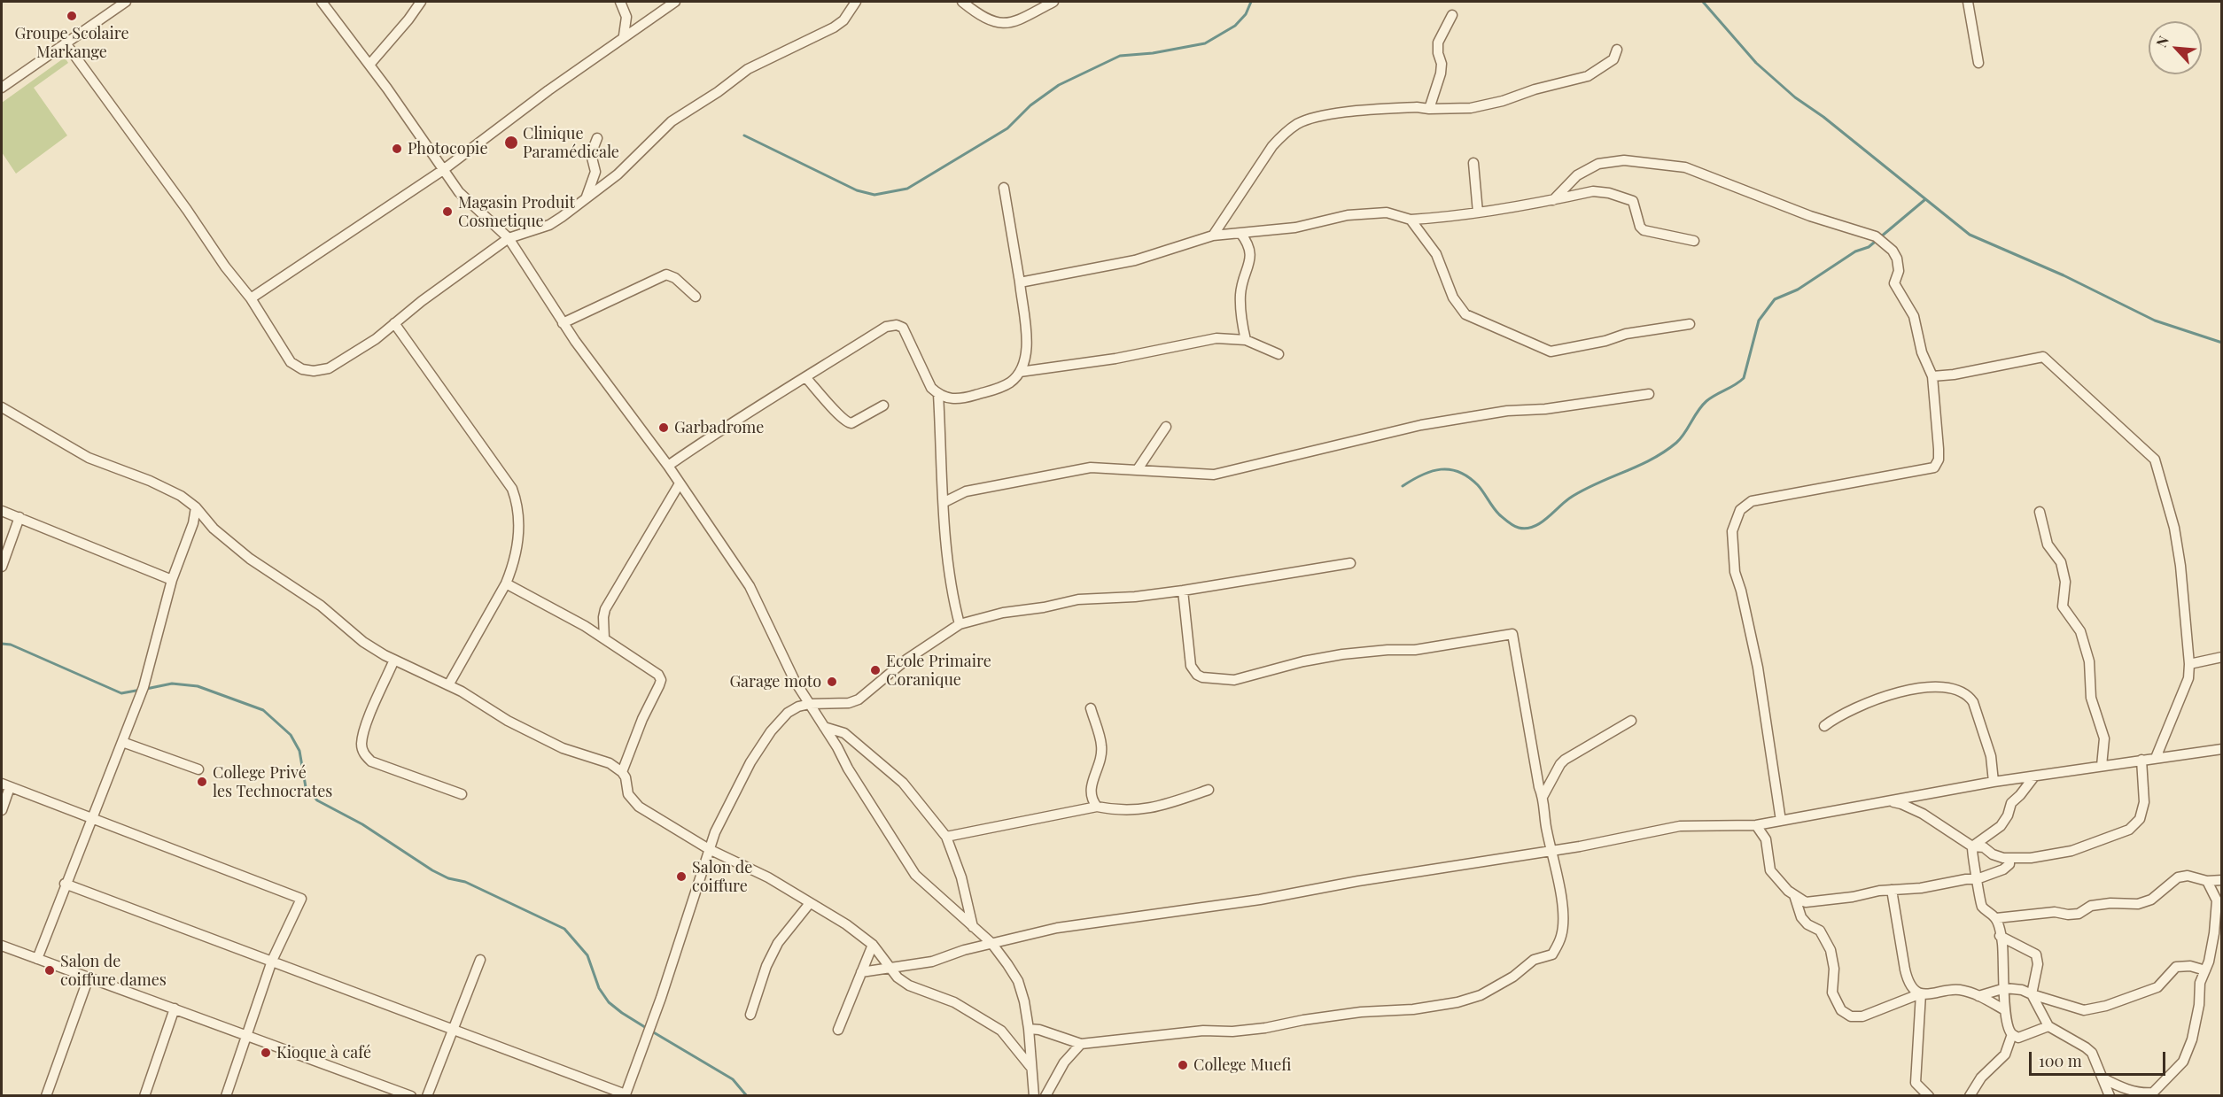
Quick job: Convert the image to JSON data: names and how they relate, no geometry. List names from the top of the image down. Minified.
{"places":["Groupe Scolaire Markange","Clinique Paramédicale","Photocopie","Magasin Produit Cosmetique","Garbadrome","Ecole Primaire Coranique","Garage moto","College Privé les Technocrates","Salon de coiffure","Salon de coiffure dames","Kioque à café","College Muefi"],"scale_bar":"100 m","north":"top left"}
